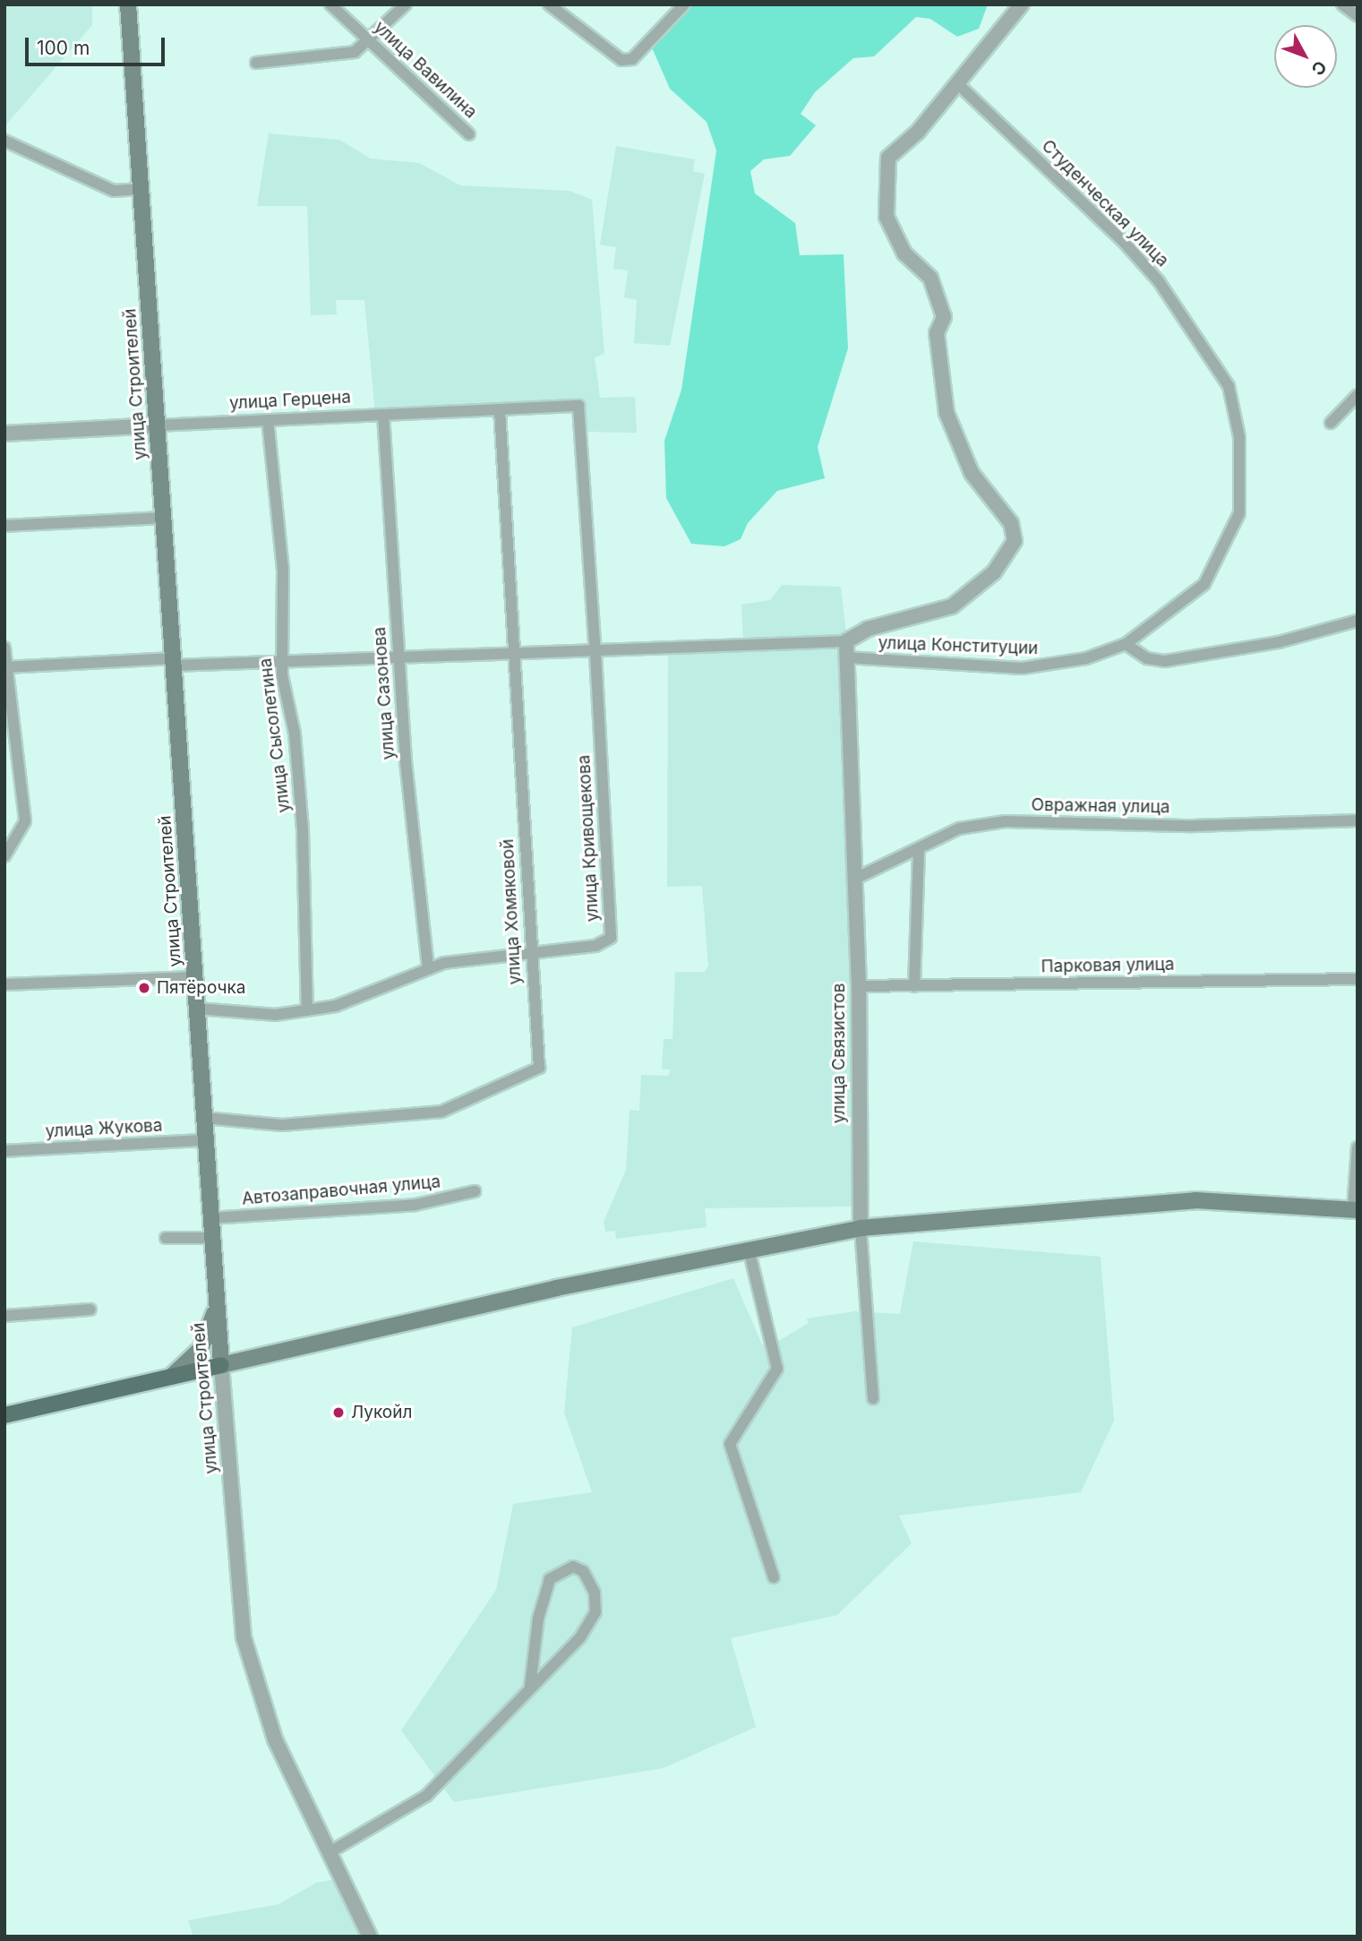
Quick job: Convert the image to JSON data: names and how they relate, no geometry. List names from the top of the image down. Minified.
{"streets":{"main road":["улица Строителей"],"street":["улица Вавилина","Студенческая улица","улица Герцена","улица Конституции","улица Сазонова","улица Сысолетина","Овражная улица","улица Кривощекова","улица Хомяковой","Парковая улица","улица Связистов","улица Жукова","Автозаправочная улица"]},"crossings":[["Студенческая улица","улица Конституции"],["улица Строителей","улица Герцена"],["улица Строителей","улица Хомяковой"],["улица Строителей","улица Жукова"],["улица Строителей","Автозаправочная улица"],["улица Герцена","улица Сазонова"],["улица Герцена","улица Сысолетина"],["улица Герцена","улица Кривощекова"],["улица Герцена","улица Хомяковой"],["улица Конституции","улица Связистов"],["Овражная улица","улица Связистов"],["улица Кривощекова","улица Хомяковой"],["Парковая улица","улица Связистов"]],"places":["Пятёрочка","Лукойл"],"scale_bar":"100 m","north":"bottom right"}
